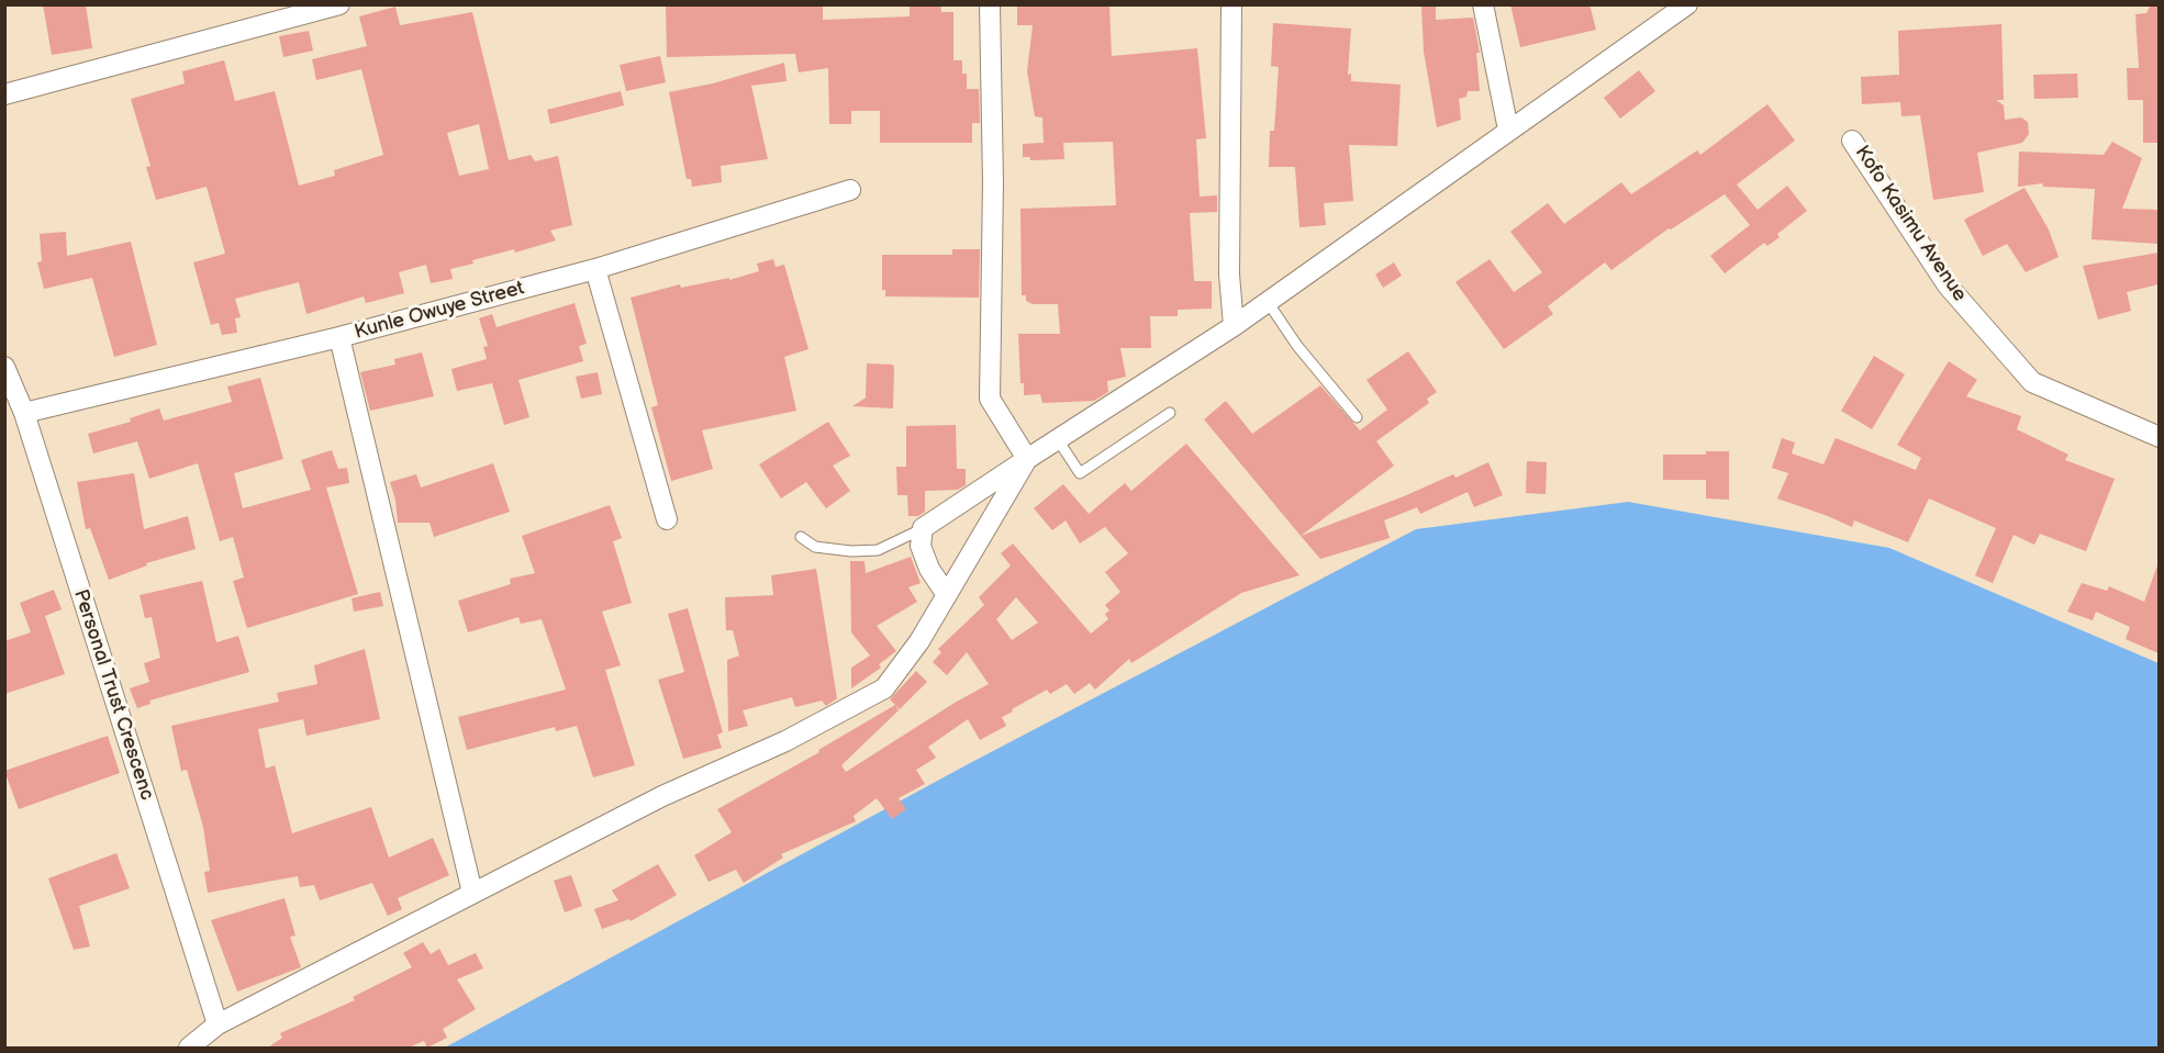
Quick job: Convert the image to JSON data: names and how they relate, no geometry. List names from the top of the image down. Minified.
{"streets":{"street":["Kofo Kasimu Avenue","Kunle Owuye Street","Personal Trust Crescenc"]},"crossings":[["Kunle Owuye Street","Personal Trust Crescenc"]]}
